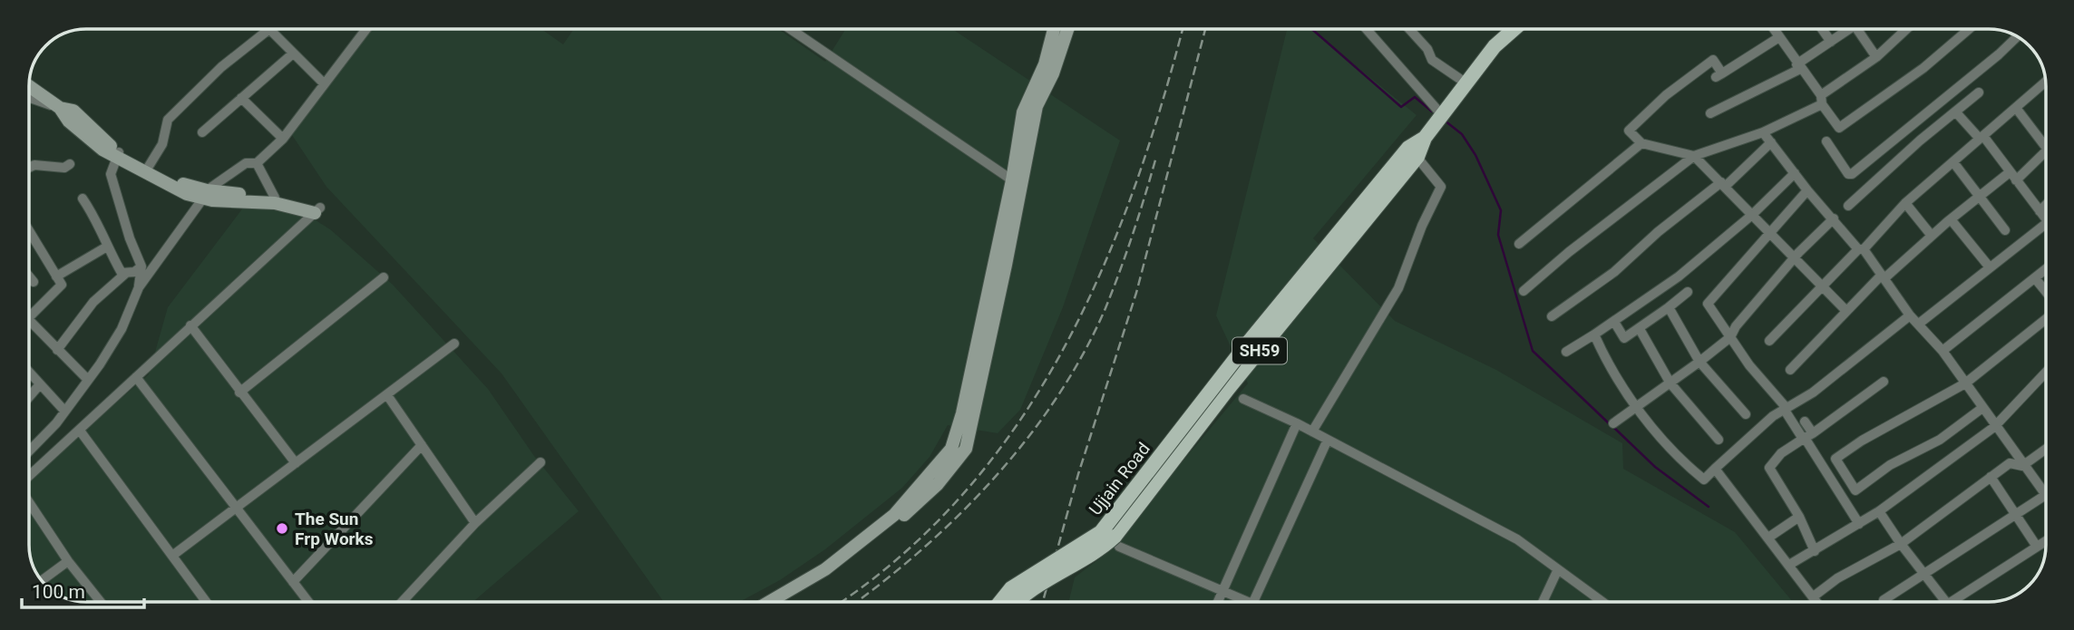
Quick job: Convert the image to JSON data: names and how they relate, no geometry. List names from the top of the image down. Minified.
{"streets":{"main road":["SH59","Ujjain Road"]},"crossings":[["SH59","Ujjain Road"]],"places":["The Sun Frp Works"],"scale_bar":"100 m"}
